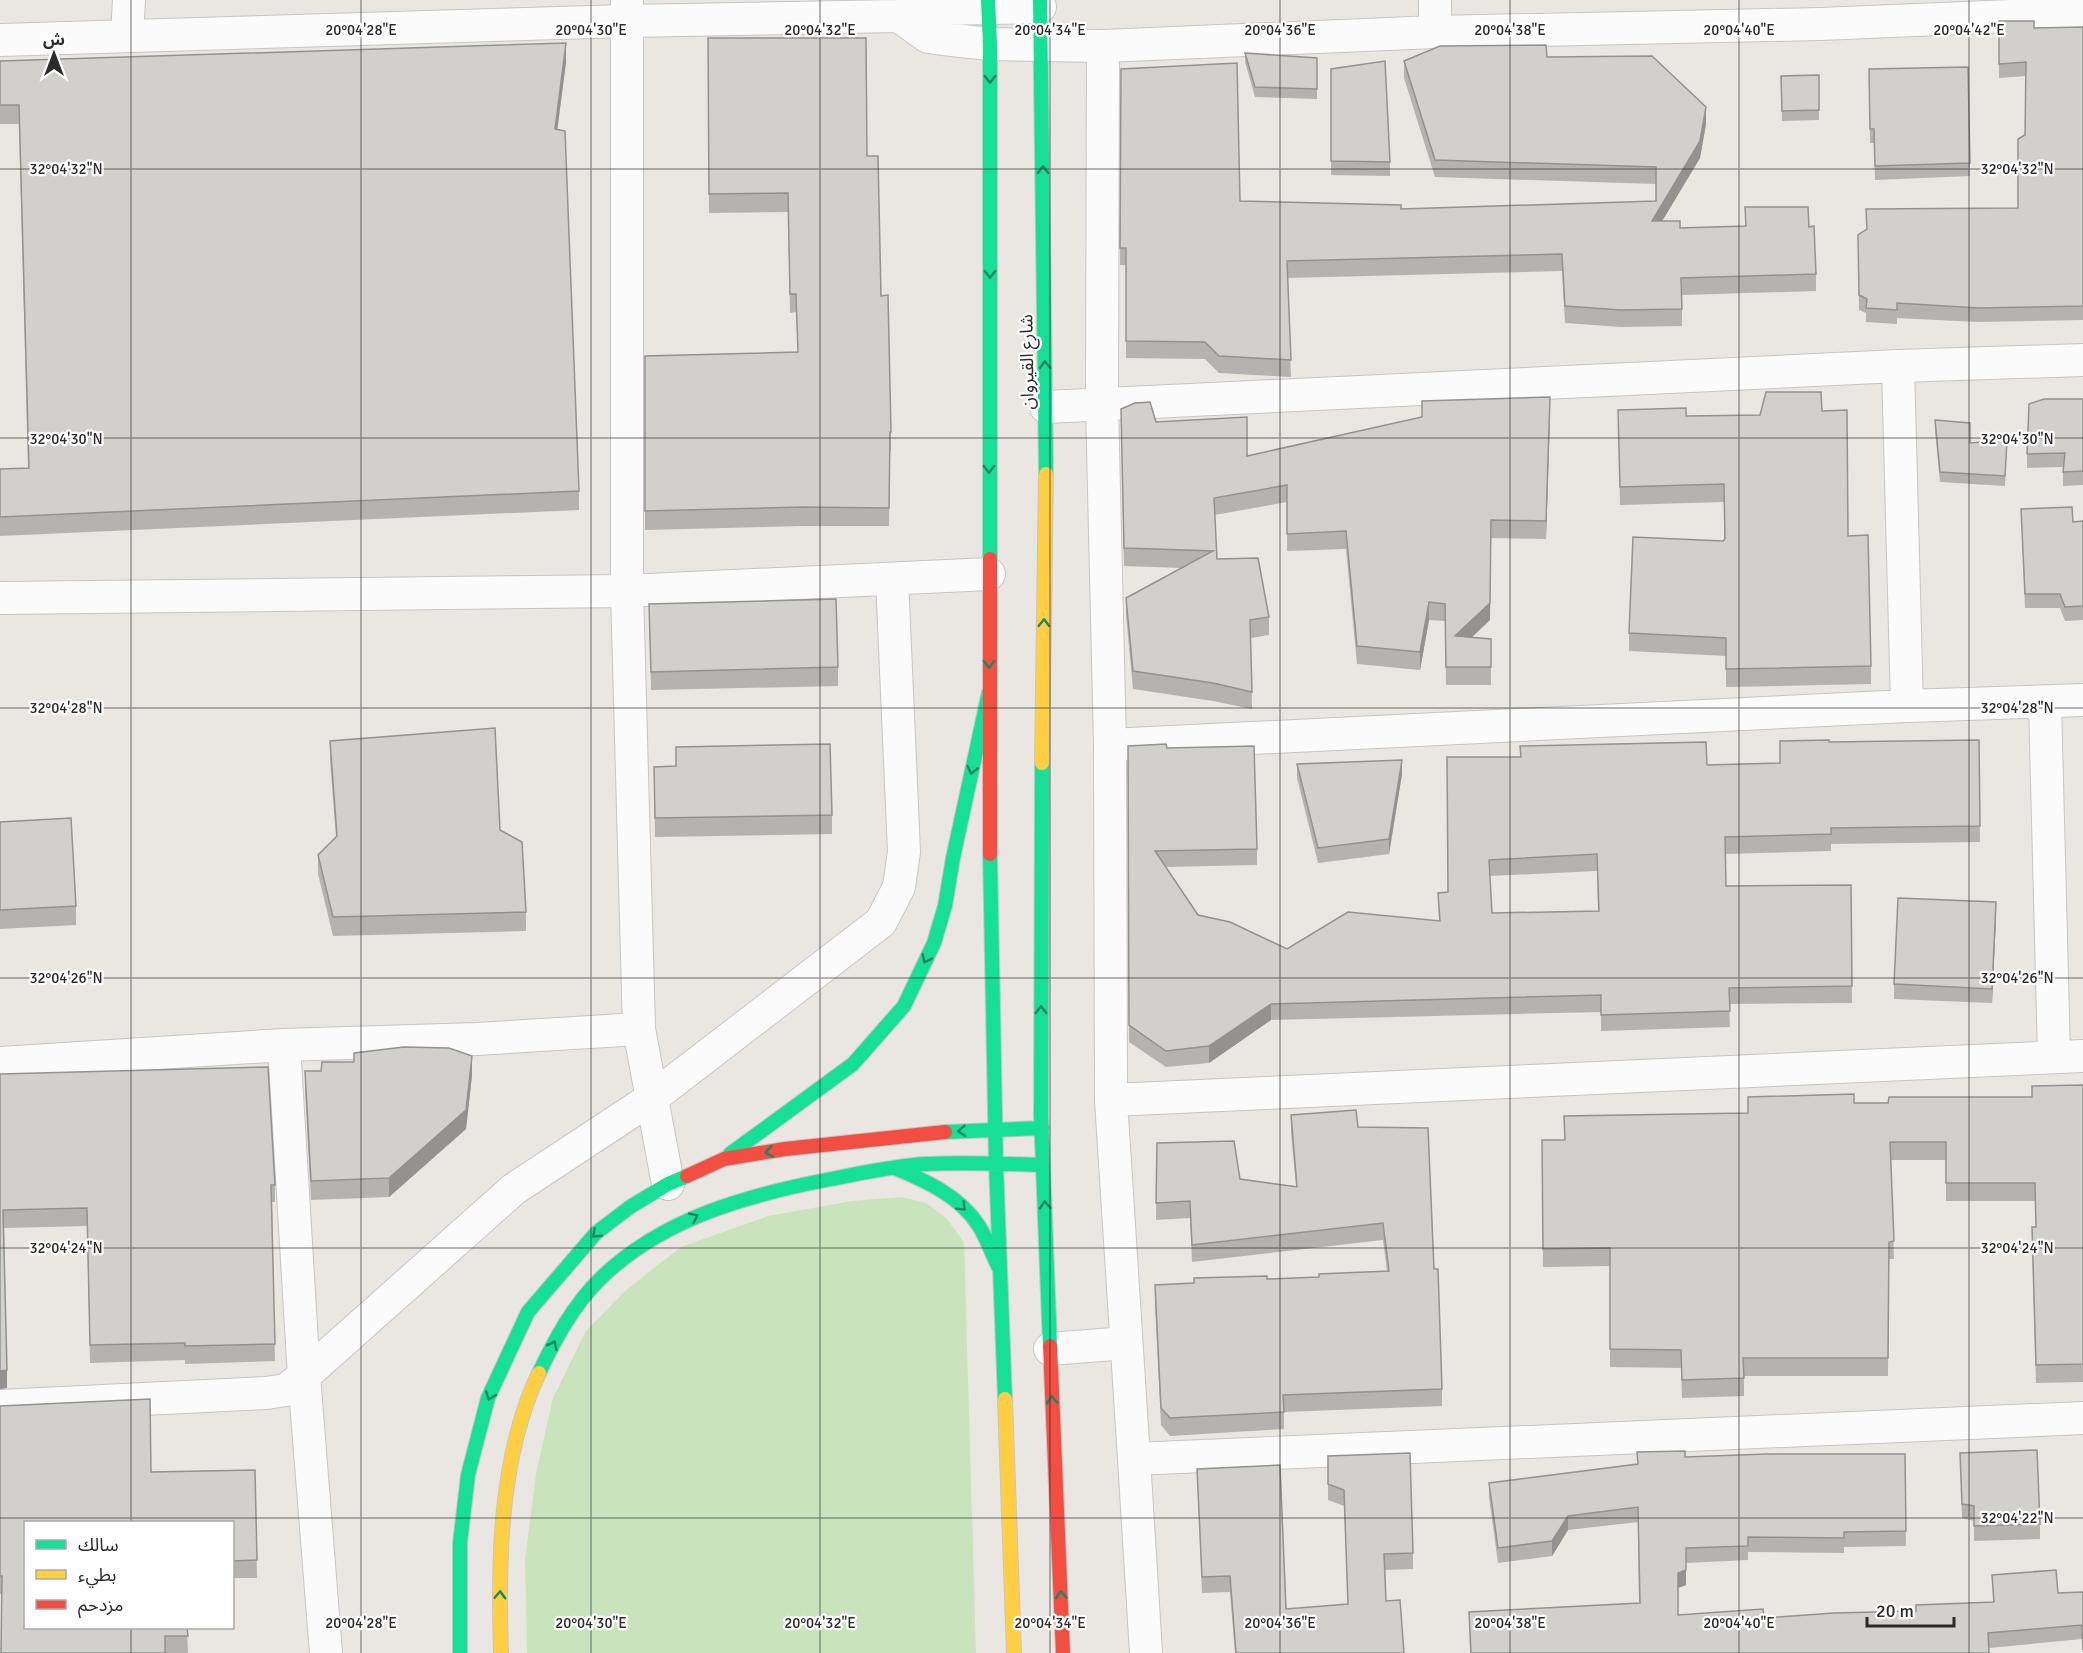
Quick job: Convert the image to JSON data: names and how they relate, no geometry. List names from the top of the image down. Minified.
{"streets":{"main road":["شارع القيروان"]},"legend":["سالك","بطيء","مزدحم"],"scale_bar":"20 m","north":"top","coordinates":["20°04'28\"E","20°04'30\"E","20°04'32\"E","20°04'34\"E","20°04'36\"E","20°04'38\"E","20°04'40\"E","20°04'42\"E","32°04'32\"N","32°04'30\"N","32°04'28\"N","32°04'26\"N","32°04'24\"N","32°04'22\"N"]}
